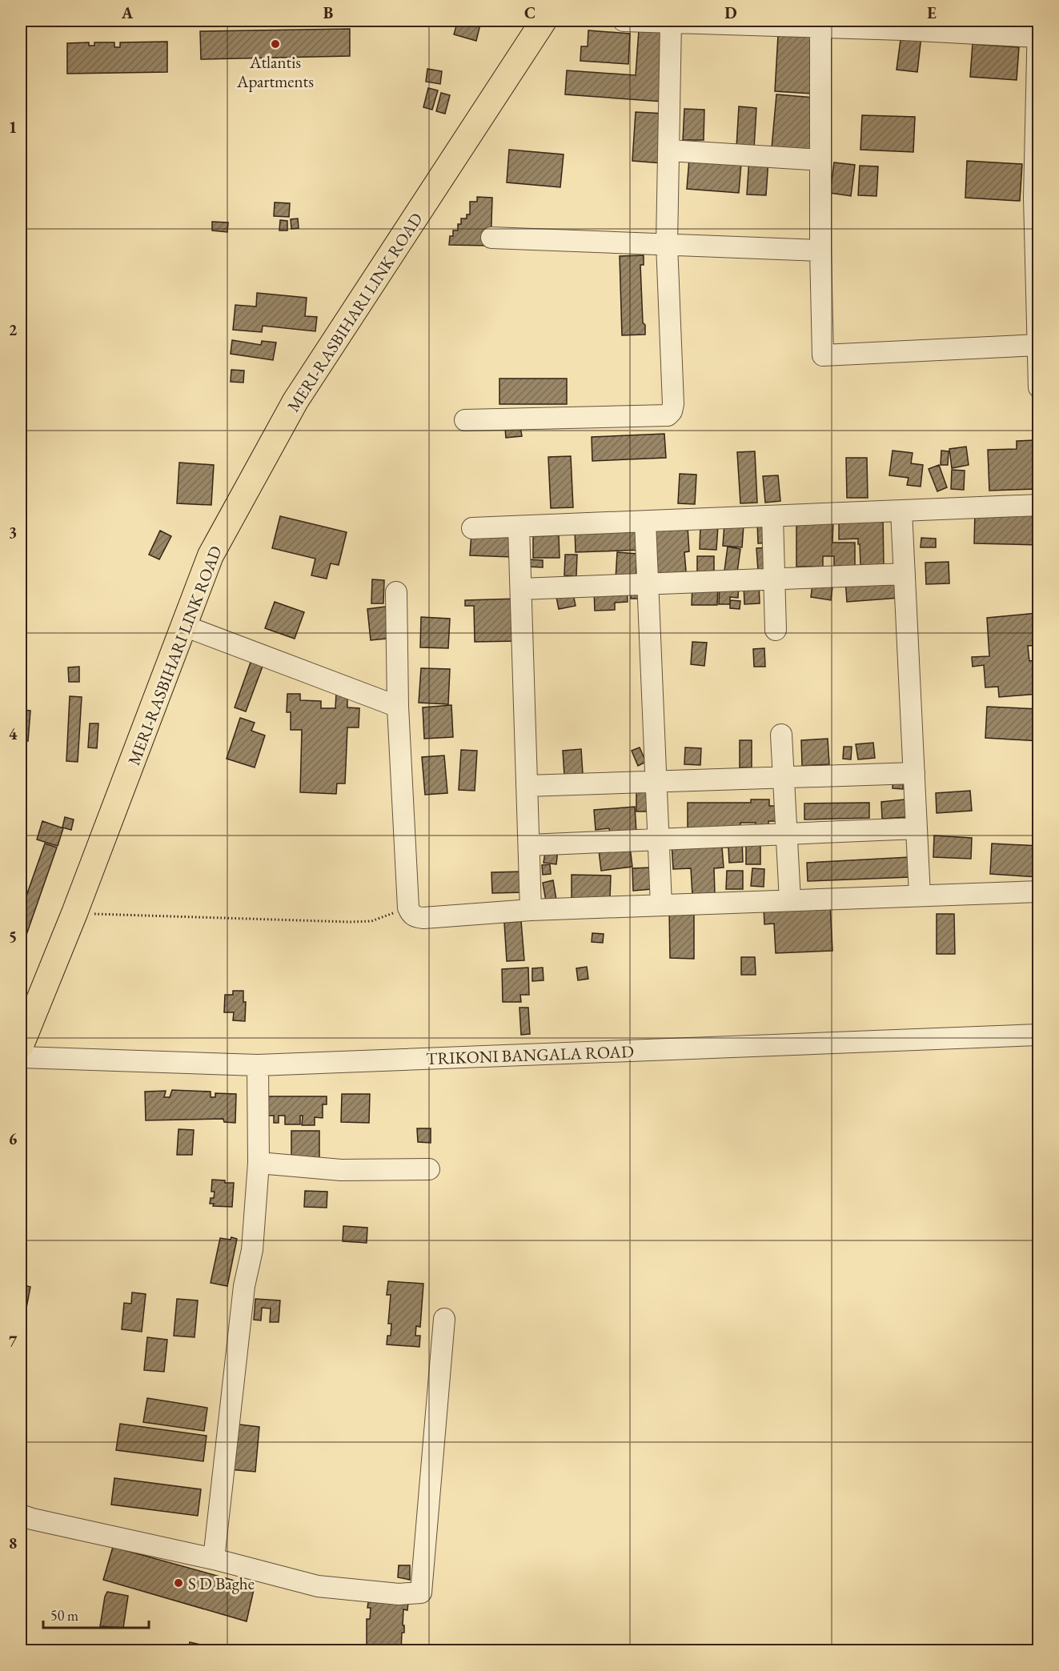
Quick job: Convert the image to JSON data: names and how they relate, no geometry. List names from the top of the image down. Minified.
{"streets":{"main road":["MERI-RASBIHARI LINK ROAD"],"street":["TRIKONI BANGALA ROAD"]},"places":["Atlantis Apartments","S D Baghe"],"scale_bar":"50 m","grid":{"columns":["A","B","C","D","E"],"rows":["1","2","3","4","5","6","7","8"]}}
